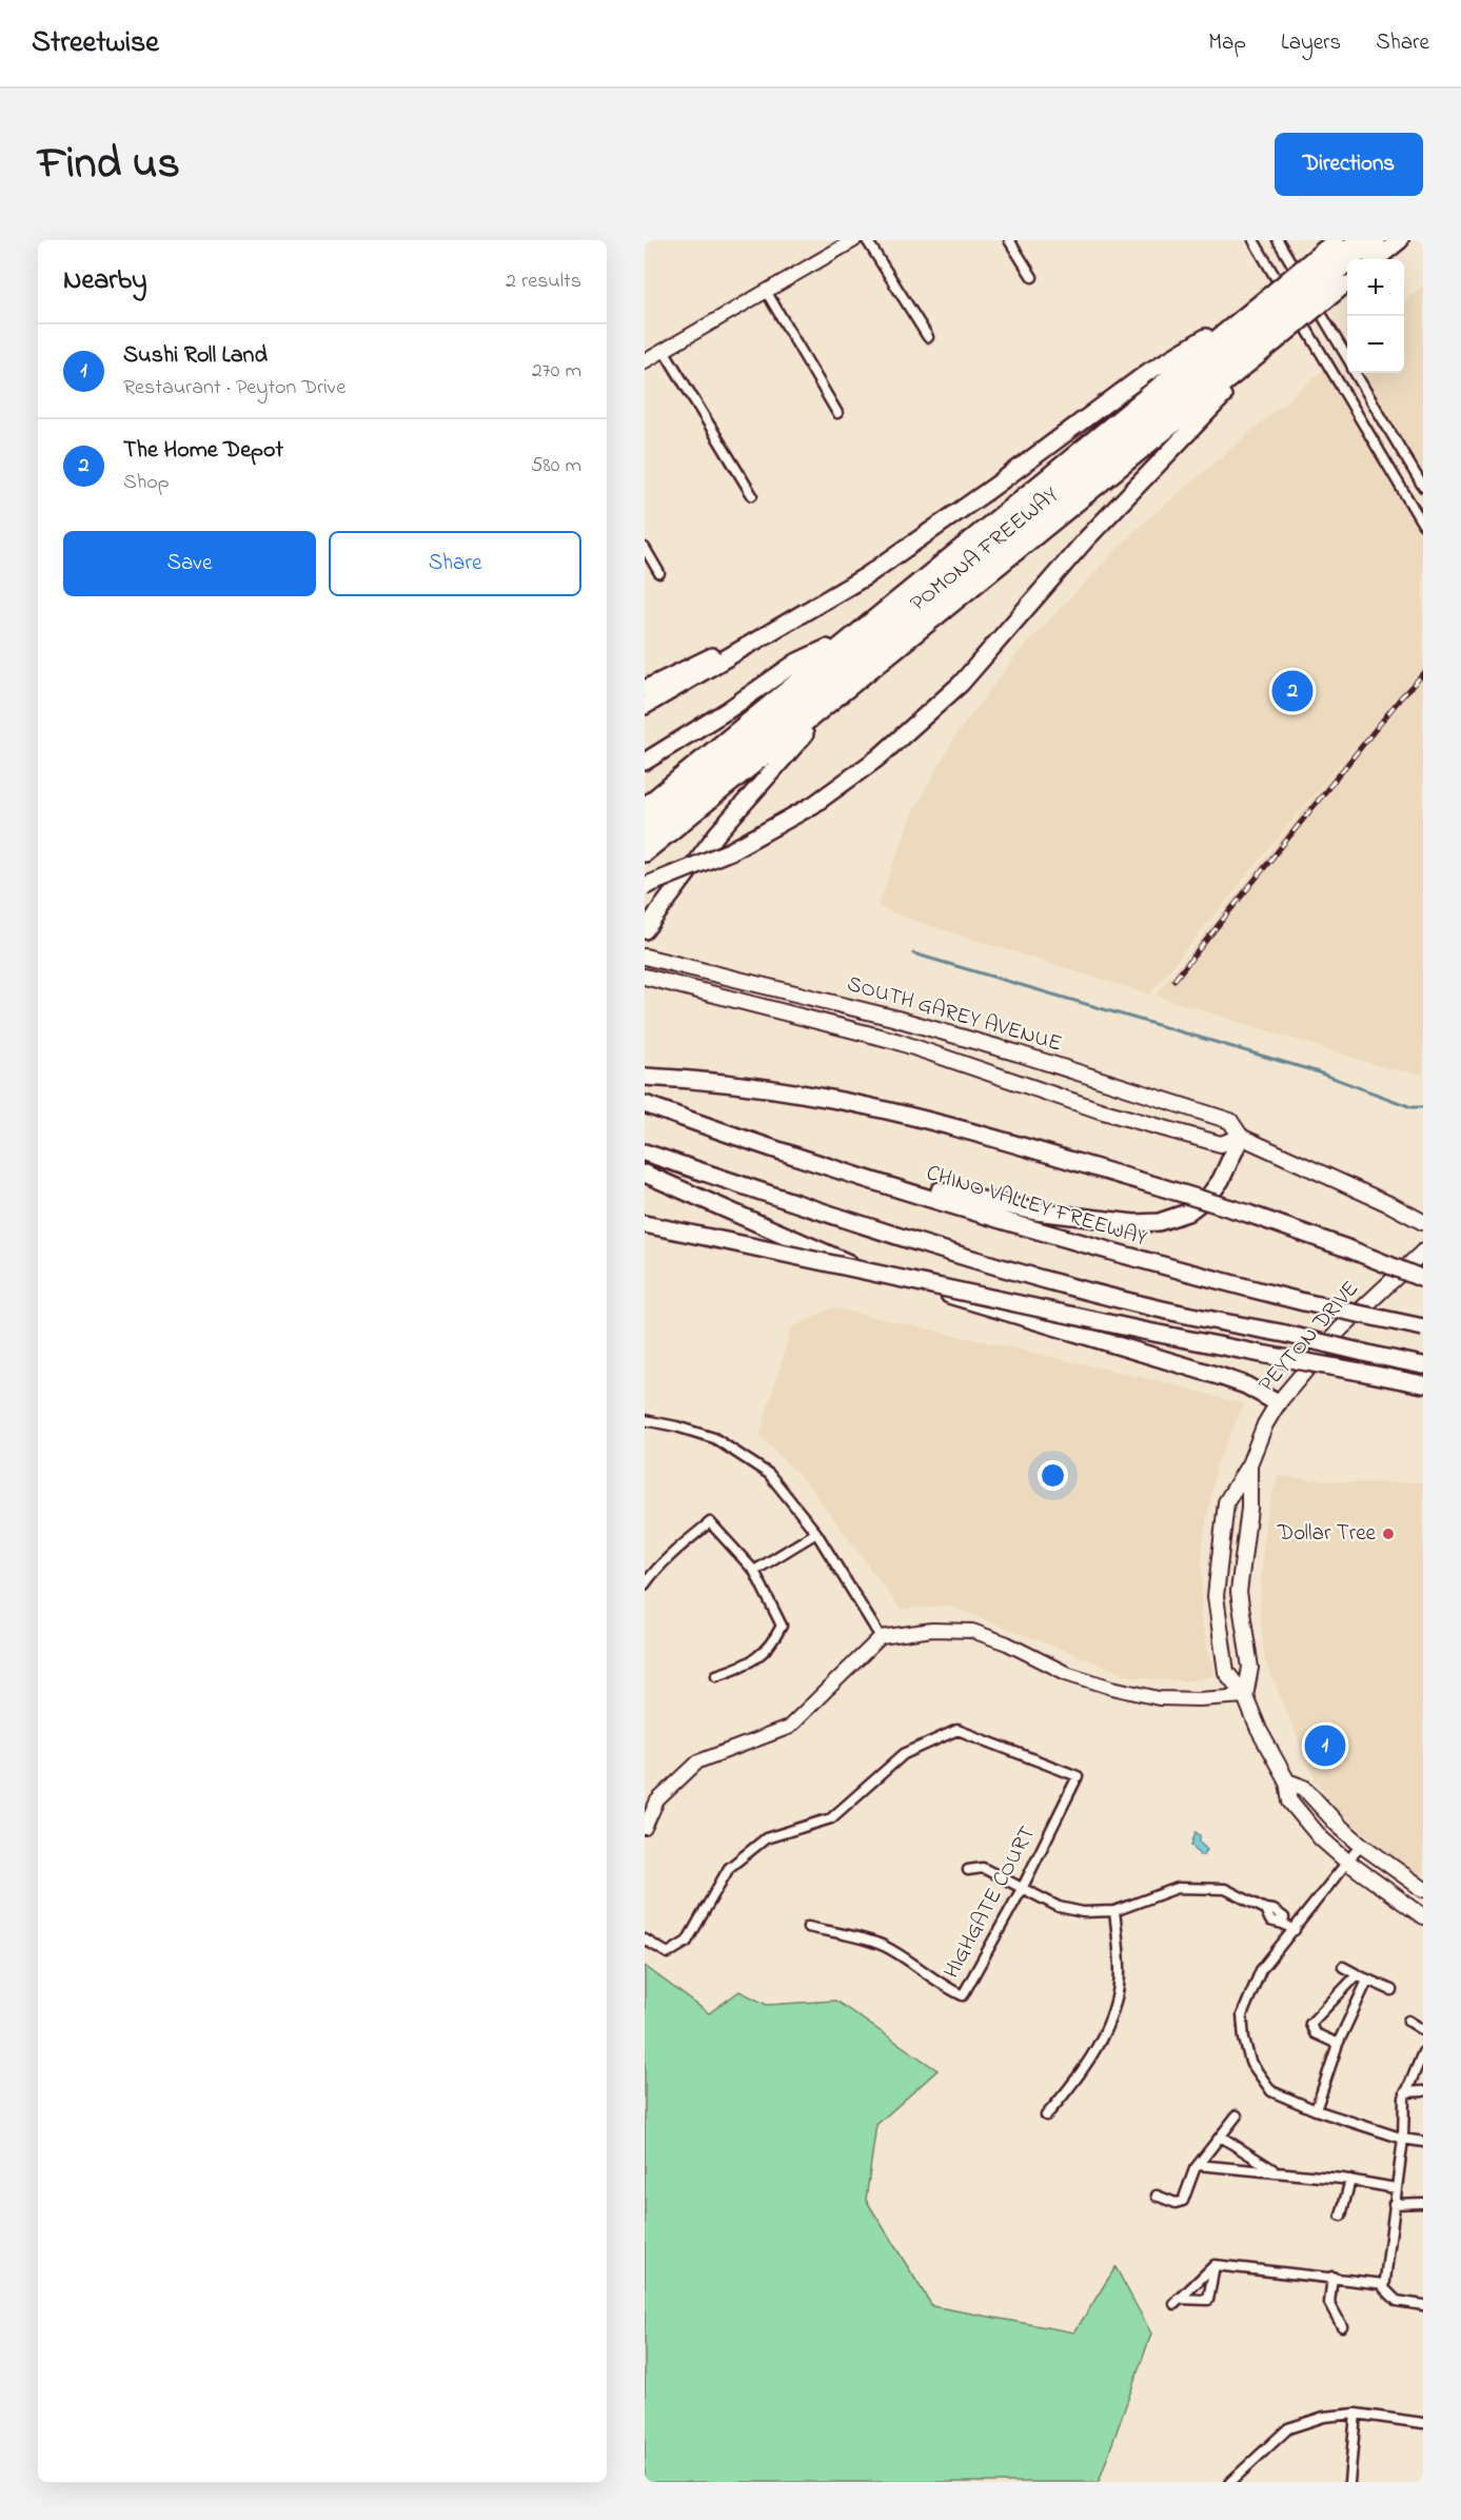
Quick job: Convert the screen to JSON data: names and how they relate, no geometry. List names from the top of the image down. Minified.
{"streets":{"highway":["POMONA FREEWAY","CHINO VALLEY FREEWAY"],"main road":["SOUTH GAREY AVENUE","PEYTON DRIVE"],"street":["HIGHGATE COURT"]},"places":["Dollar Tree"],"page":{"header":"Streetwise","nav":["Map","Layers","Share"],"title":"Find us","buttons":["Directions",["Save","Share"]],"heading":["Nearby","2 results"],"map_buttons":["+","−"],"list":[{"mark":"1","name":"Sushi Roll Land","note":"Restaurant · Peyton Drive","value":"270 m"},{"mark":"2","name":"The Home Depot","note":"Shop","value":"580 m"}],"pins":["2","1"]}}
